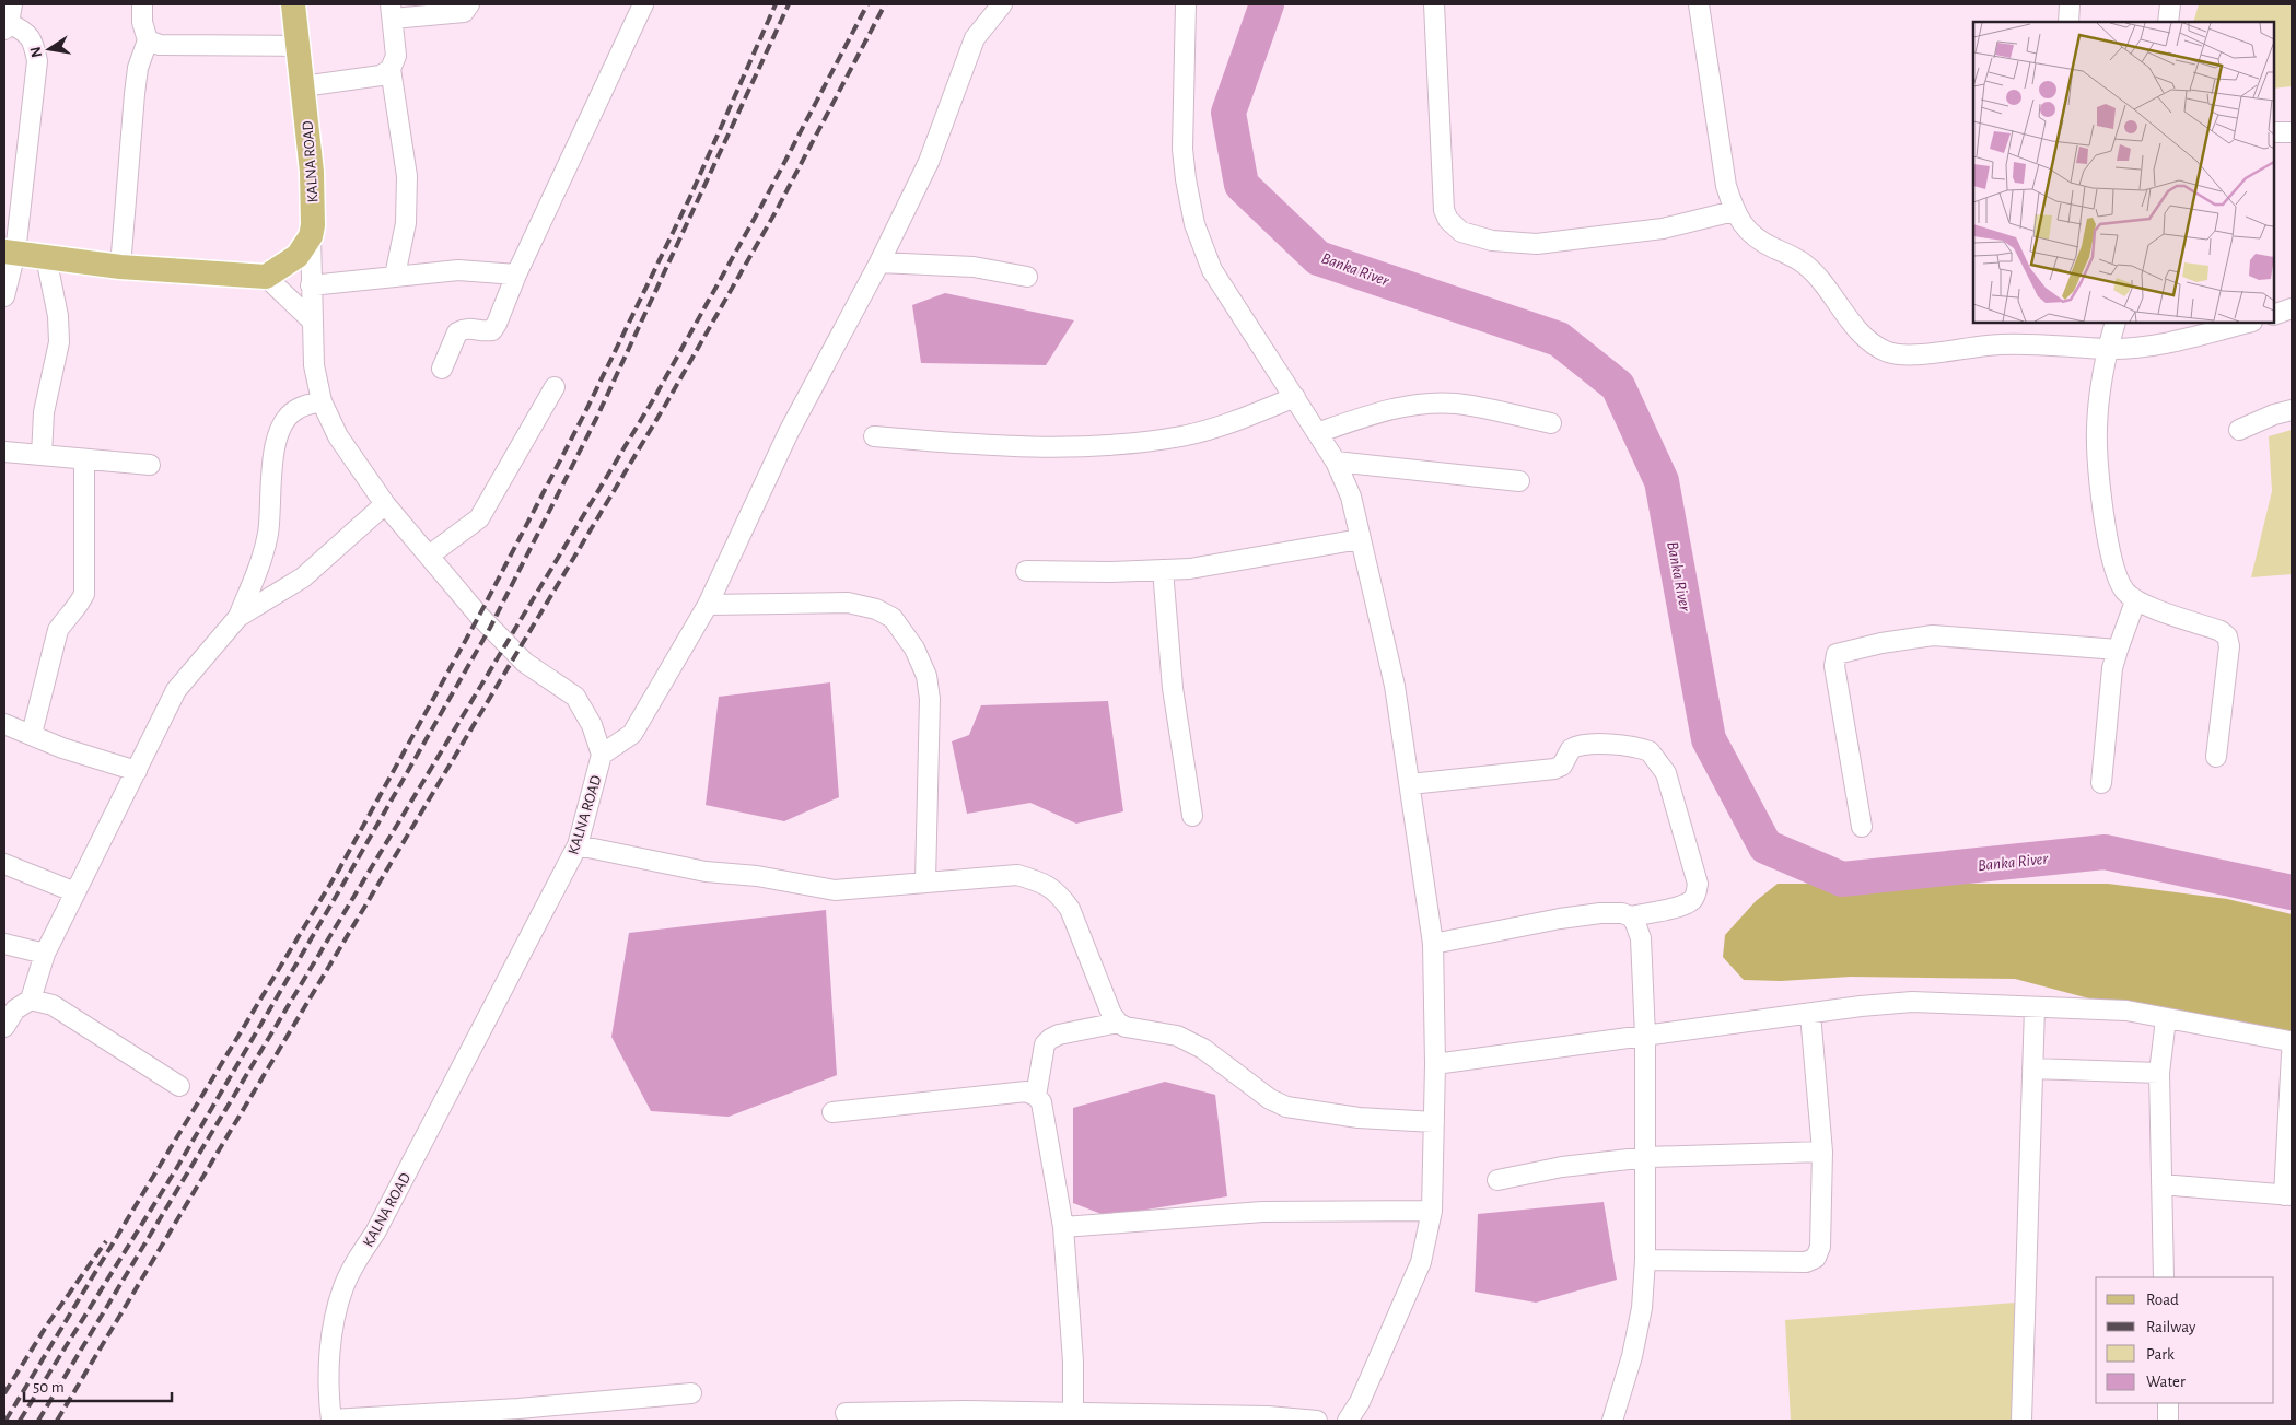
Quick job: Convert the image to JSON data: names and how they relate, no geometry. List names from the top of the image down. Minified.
{"streets":{"main road":["KALNA ROAD"]},"water":["Banka River"],"legend":["Road","Railway","Park","Water"],"scale_bar":"50 m","north":"left"}
